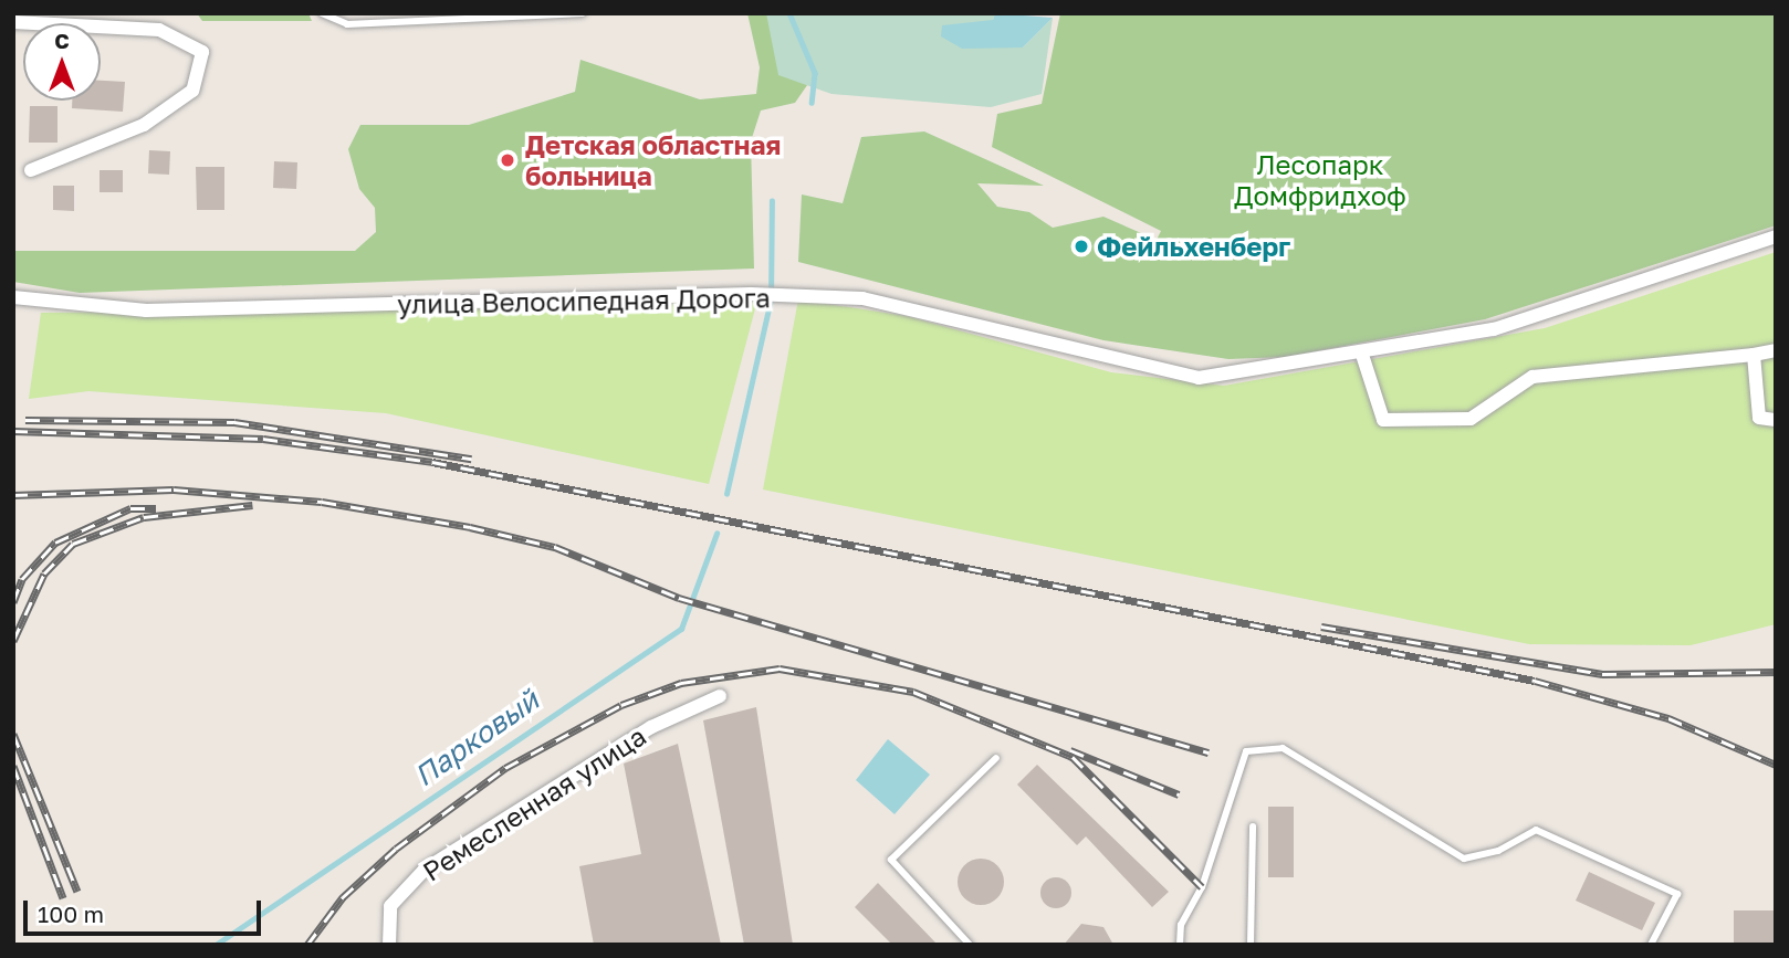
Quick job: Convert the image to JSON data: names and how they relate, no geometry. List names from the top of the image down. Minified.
{"streets":{"street":["улица Велосипедная Дорога","Ремесленная улица"]},"water":["Парковый"],"parks":["Лесопарк Домфридхоф"],"places":["Детская областная больница","Фейльхенберг"],"scale_bar":"100 m","north":"top"}
